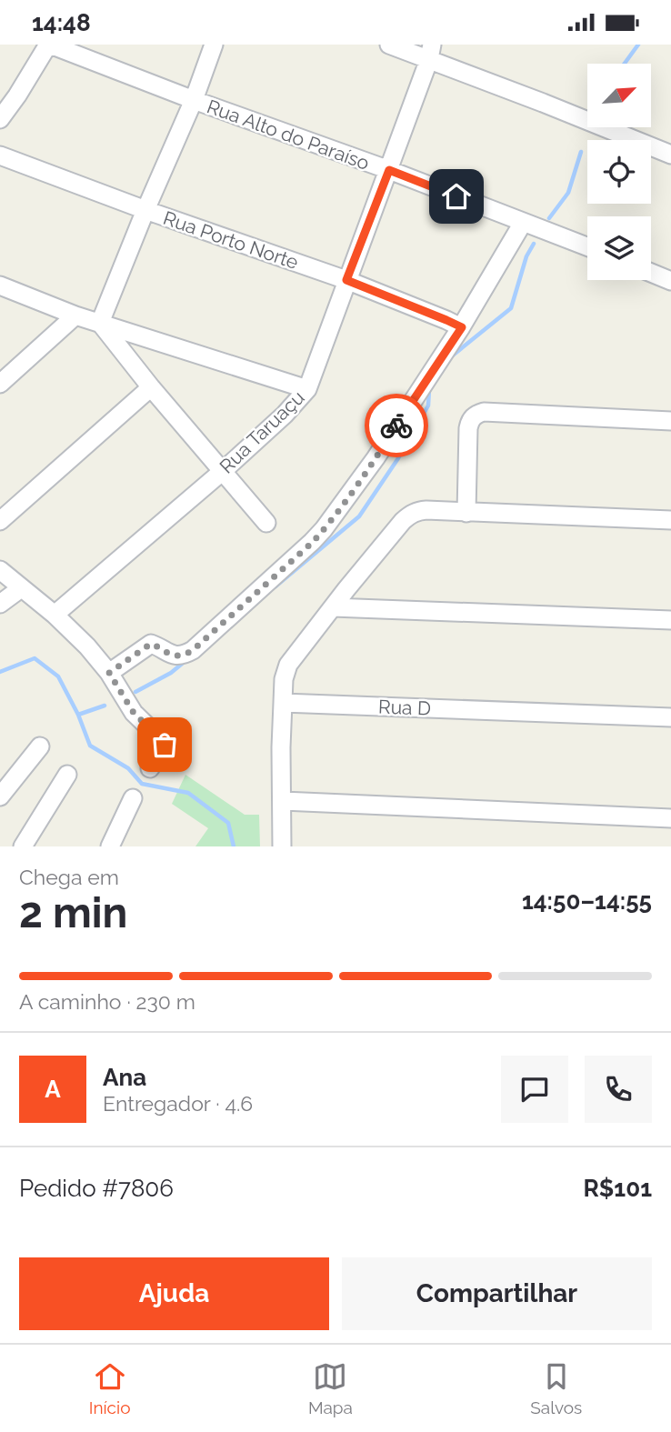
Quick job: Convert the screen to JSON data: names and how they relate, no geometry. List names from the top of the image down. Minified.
{"streets":{"street":["Rua Alto do Paraíso","Rua Porto Norte","Rua Taruaçu","Rua D"]},"crossings":[["Rua Alto do Paraíso","Rua Taruaçu"],["Rua Porto Norte","Rua Taruaçu"]],"north":"top right","page":{"status":"14:48","heading":["2 min","Chega em","14:50–14:55"],"panel":["Ana","Entregador · 4.6","Pedido #7806","R$101"],"bar":"A caminho · 230 m","round":"A","buttons":["Ajuda","Compartilhar"],"tabs":["Início","Mapa","Salvos"]}}
